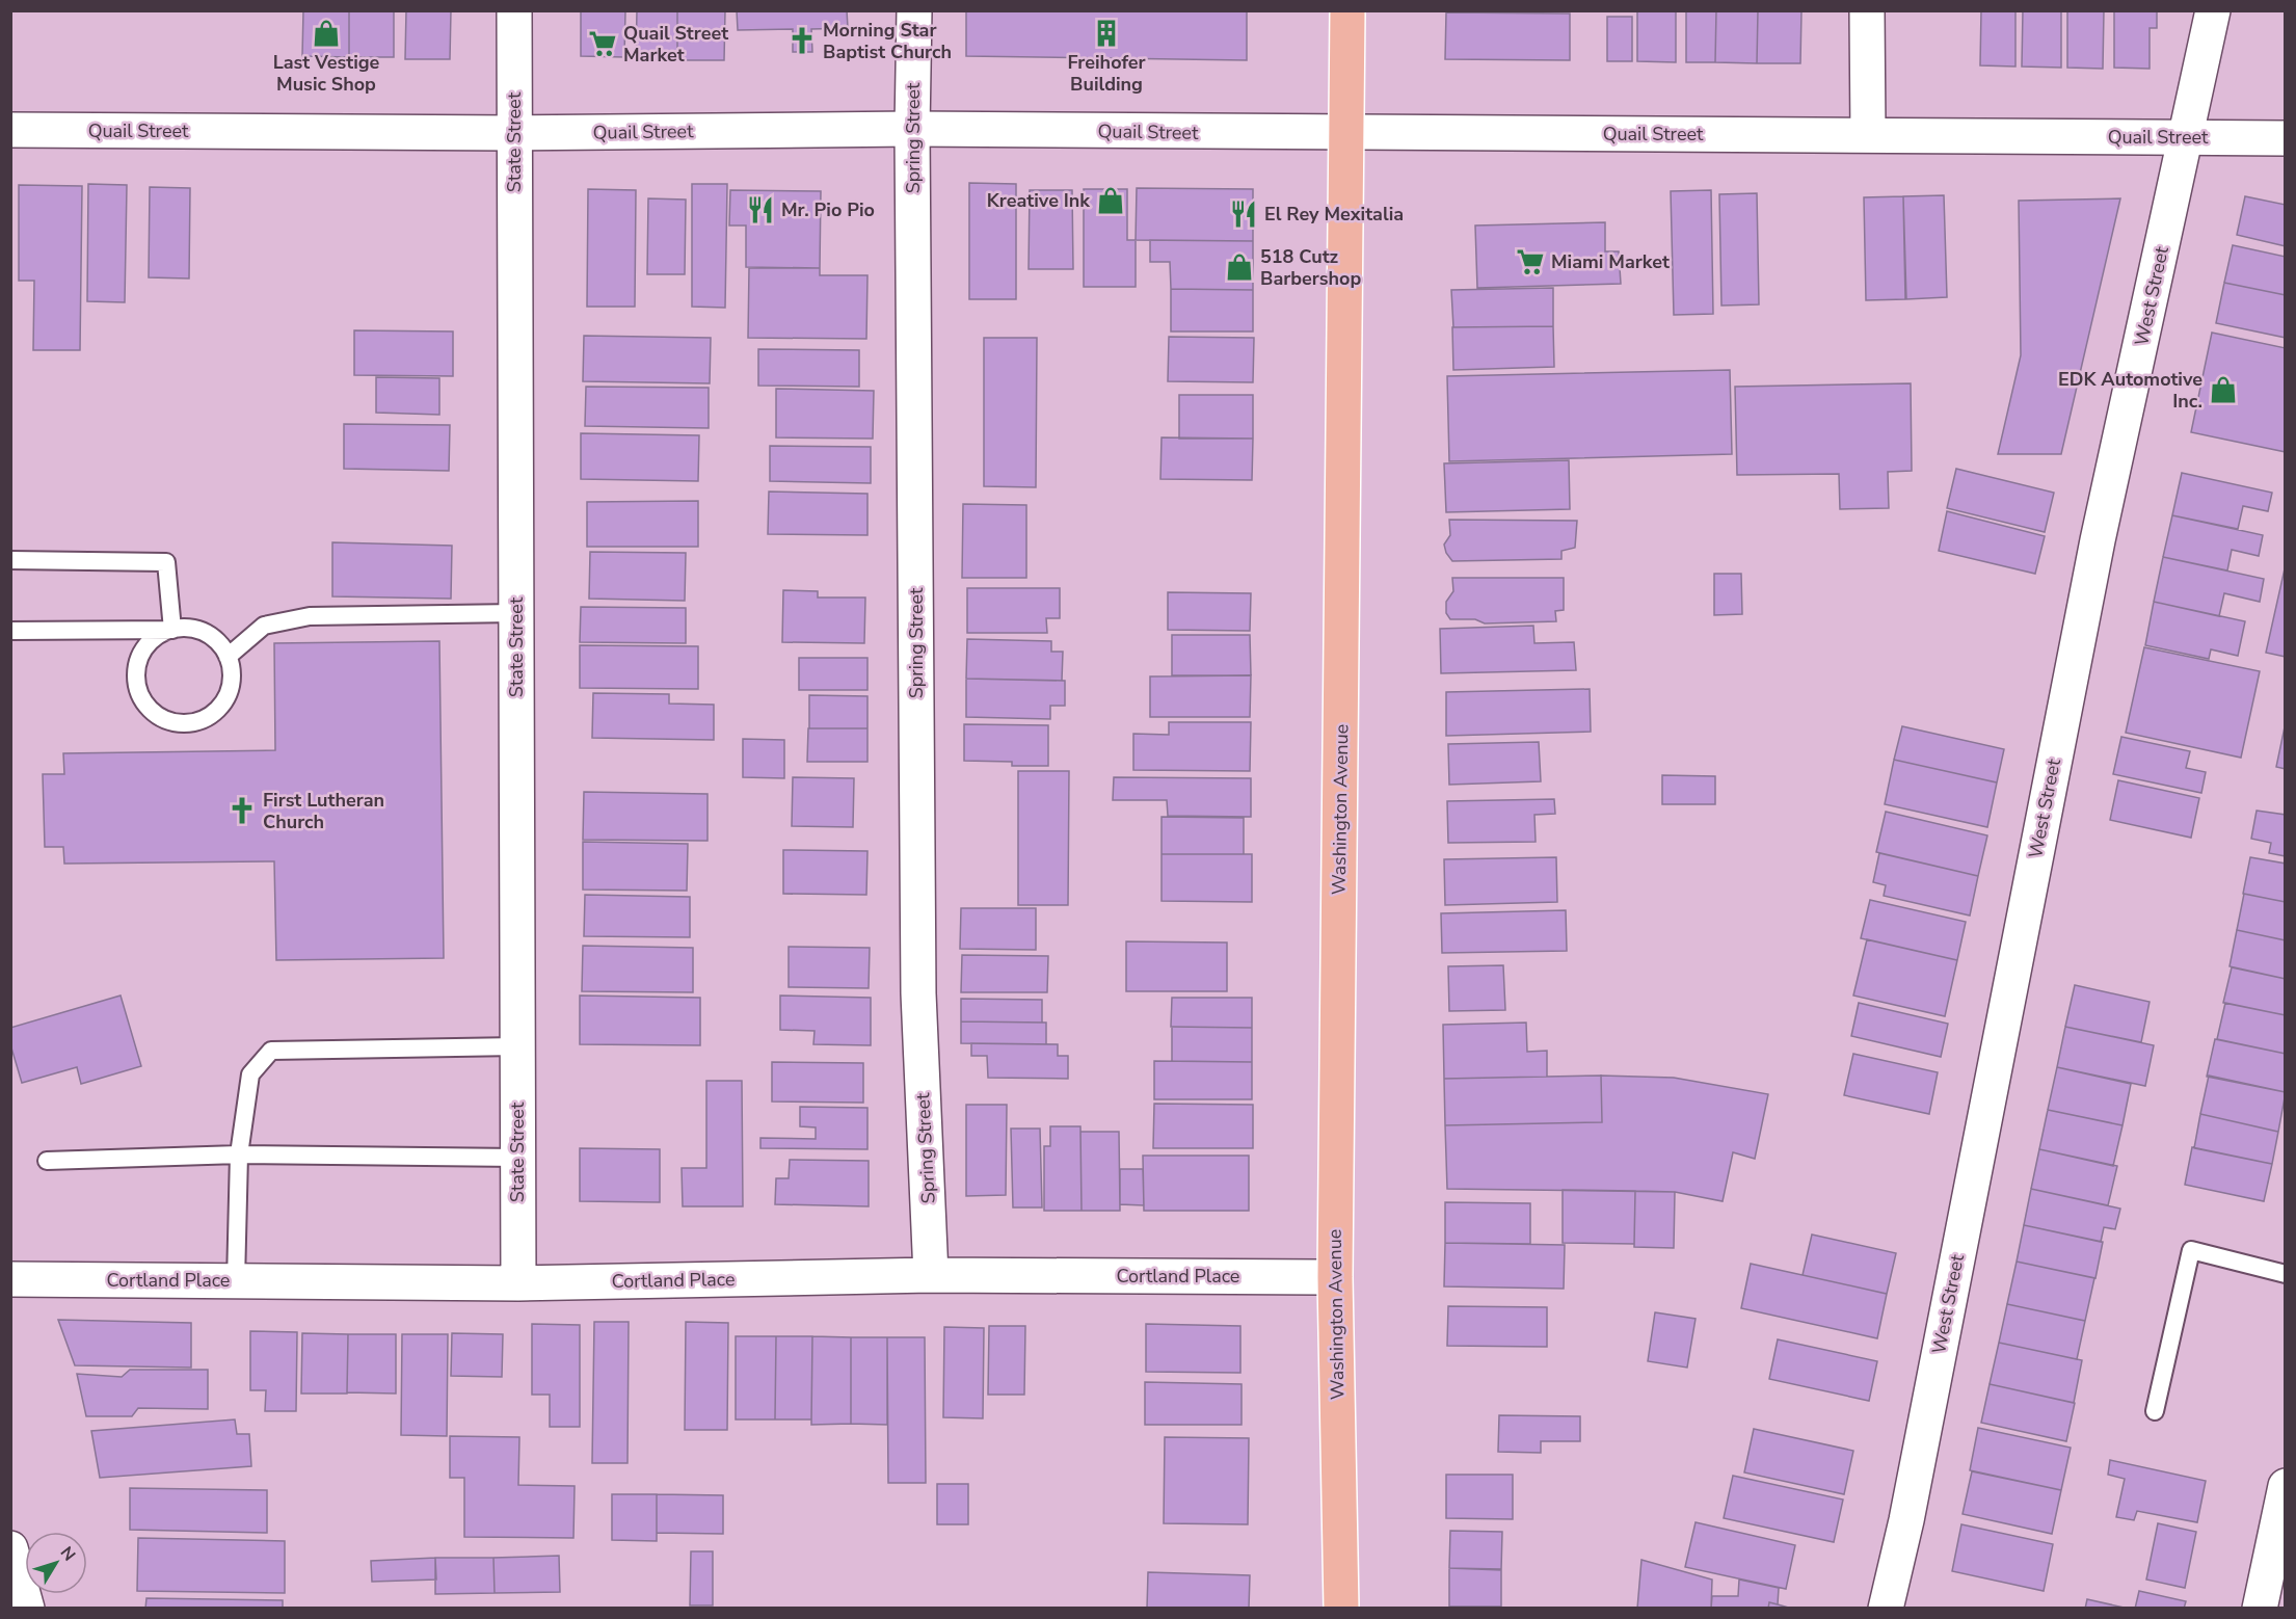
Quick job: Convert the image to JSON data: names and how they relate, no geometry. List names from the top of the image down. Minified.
{"streets":{"main road":["Washington Avenue"],"street":["Quail Street","Spring Street","State Street","West Street","Cortland Place"]},"crossings":[["Quail Street","Spring Street"],["Quail Street","State Street"],["Quail Street","West Street"],["Quail Street","Washington Avenue"],["Spring Street","Cortland Place"],["State Street","Cortland Place"],["Washington Avenue","Cortland Place"]],"places":{"shop":["Last Vestige Music Shop","Kreative Ink","518 Cutz Barbershop","EDK Automotive Inc."],"building":["Freihofer Building"],"church":["Morning Star Baptist Church","First Lutheran Church"],"supermarket":["Quail Street Market","Miami Market"],"restaurant":["Mr. Pio Pio","El Rey Mexitalia"]},"north":"top right"}
